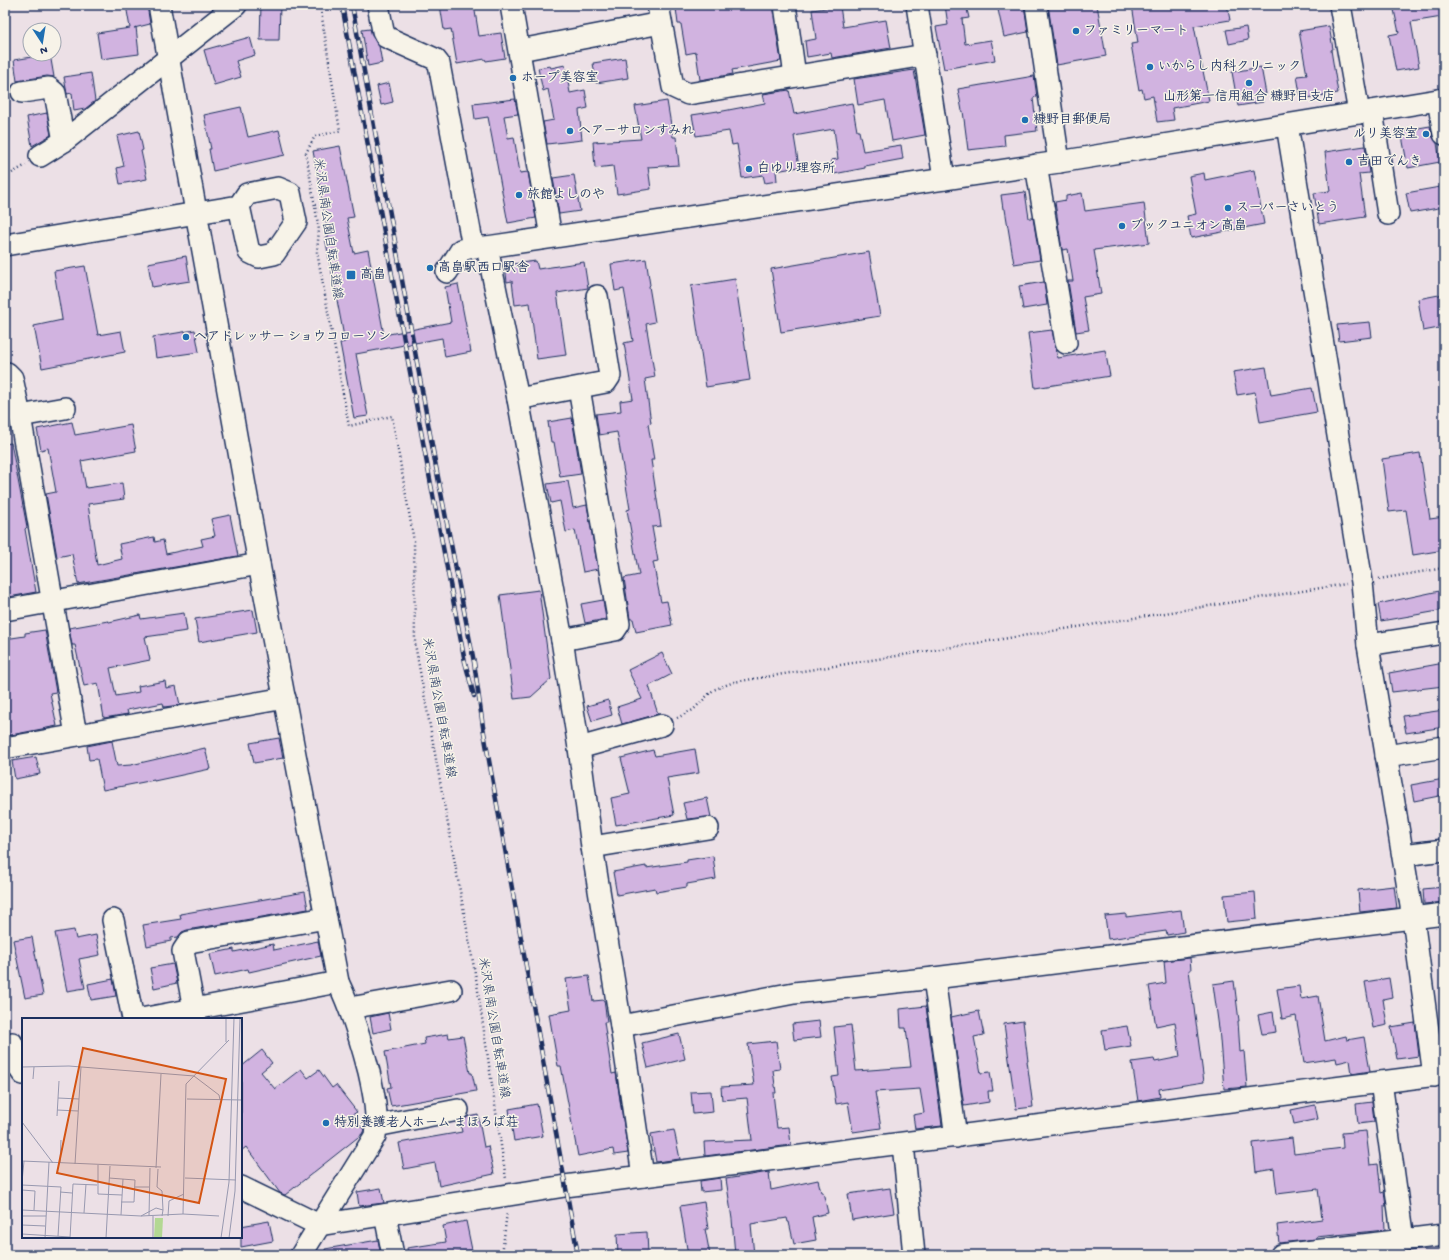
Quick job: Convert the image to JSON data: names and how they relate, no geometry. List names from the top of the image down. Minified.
{"streets":{"path":["米沢県南公園自転車道線"]},"places":{"other":["ファミリーマート","いからし内科クリニック","ホープ美容室","山形第一信用組合 糠野目支店","糠野目郵便局","ヘアーサロンすみれ","ルリ美容室","吉田でんき","白ゆり理容所","旅館よしのや","スーパーさいとう","ブックユニオン高畠","高畠駅西口駅舎","ヘアドレッサー ショウコローソン","特別養護老人ホーム まほろば荘"],"transit":["高畠"]},"north":"bottom"}
